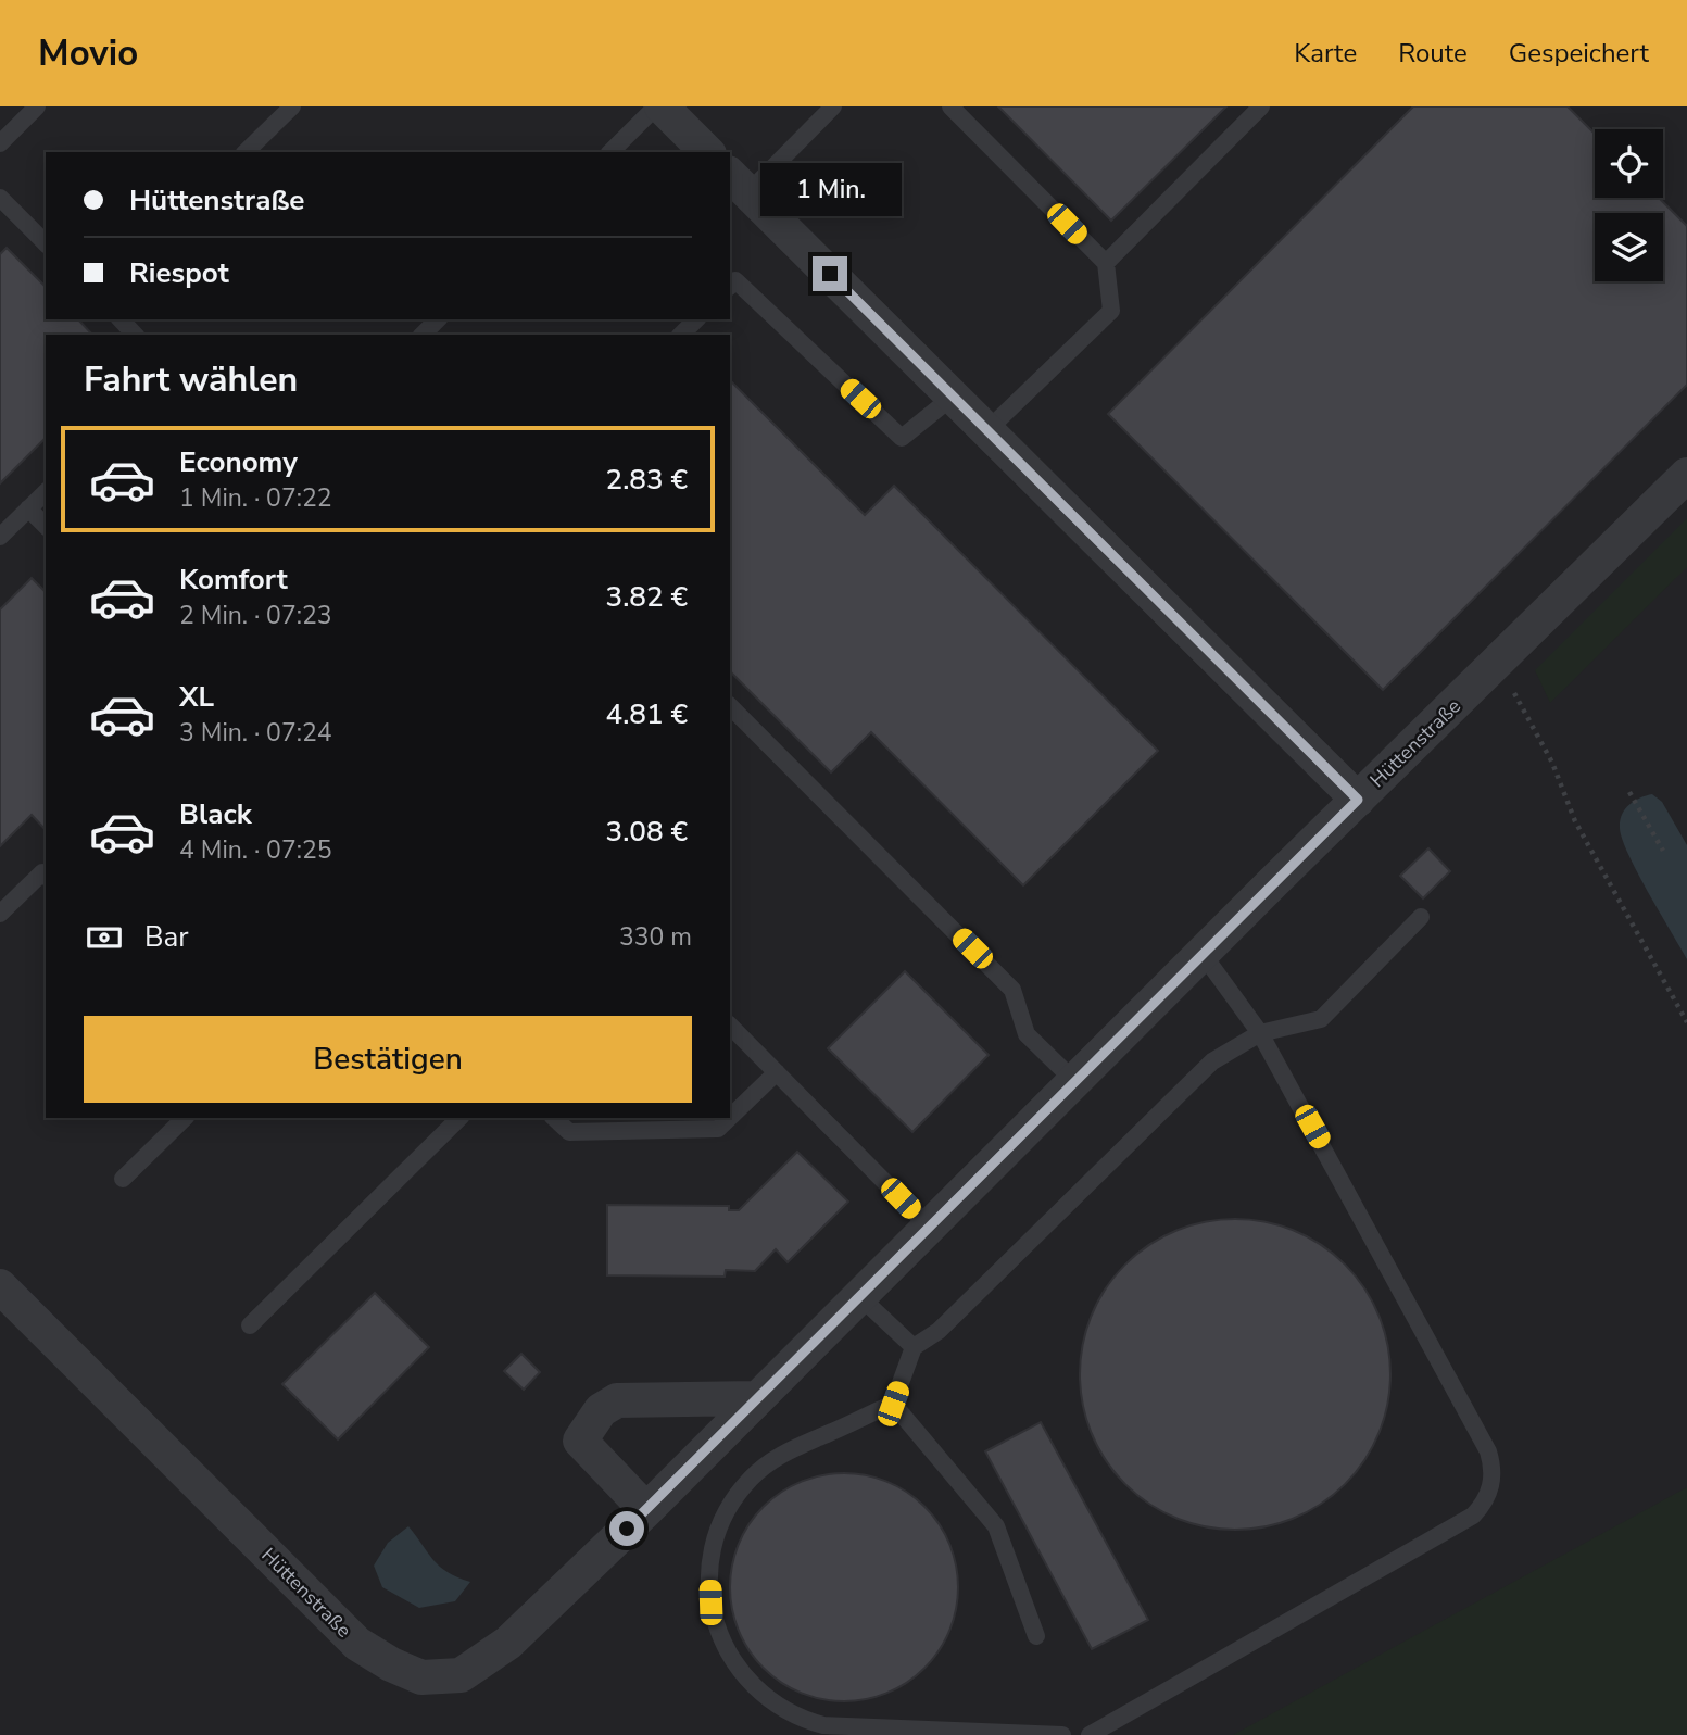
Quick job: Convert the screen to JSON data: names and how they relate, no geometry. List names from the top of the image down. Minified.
{"streets":{"street":["Hüttenstraße"]},"page":{"header":"Movio","nav":["Karte","Route","Gespeichert"],"banner":["Hüttenstraße","Riespot"],"bubble":"1 Min.","heading":"Fahrt wählen","list":[{"name":"Economy","note":"1 Min. · 07:22","value":"2.83 €"},{"name":"Komfort","note":"2 Min. · 07:23","value":"3.82 €"},{"name":"XL","note":"3 Min. · 07:24","value":"4.81 €"},{"name":"Black","note":"4 Min. · 07:25","value":"3.08 €"}],"pay":["Bar","330 m"],"buttons":"Bestätigen"}}
